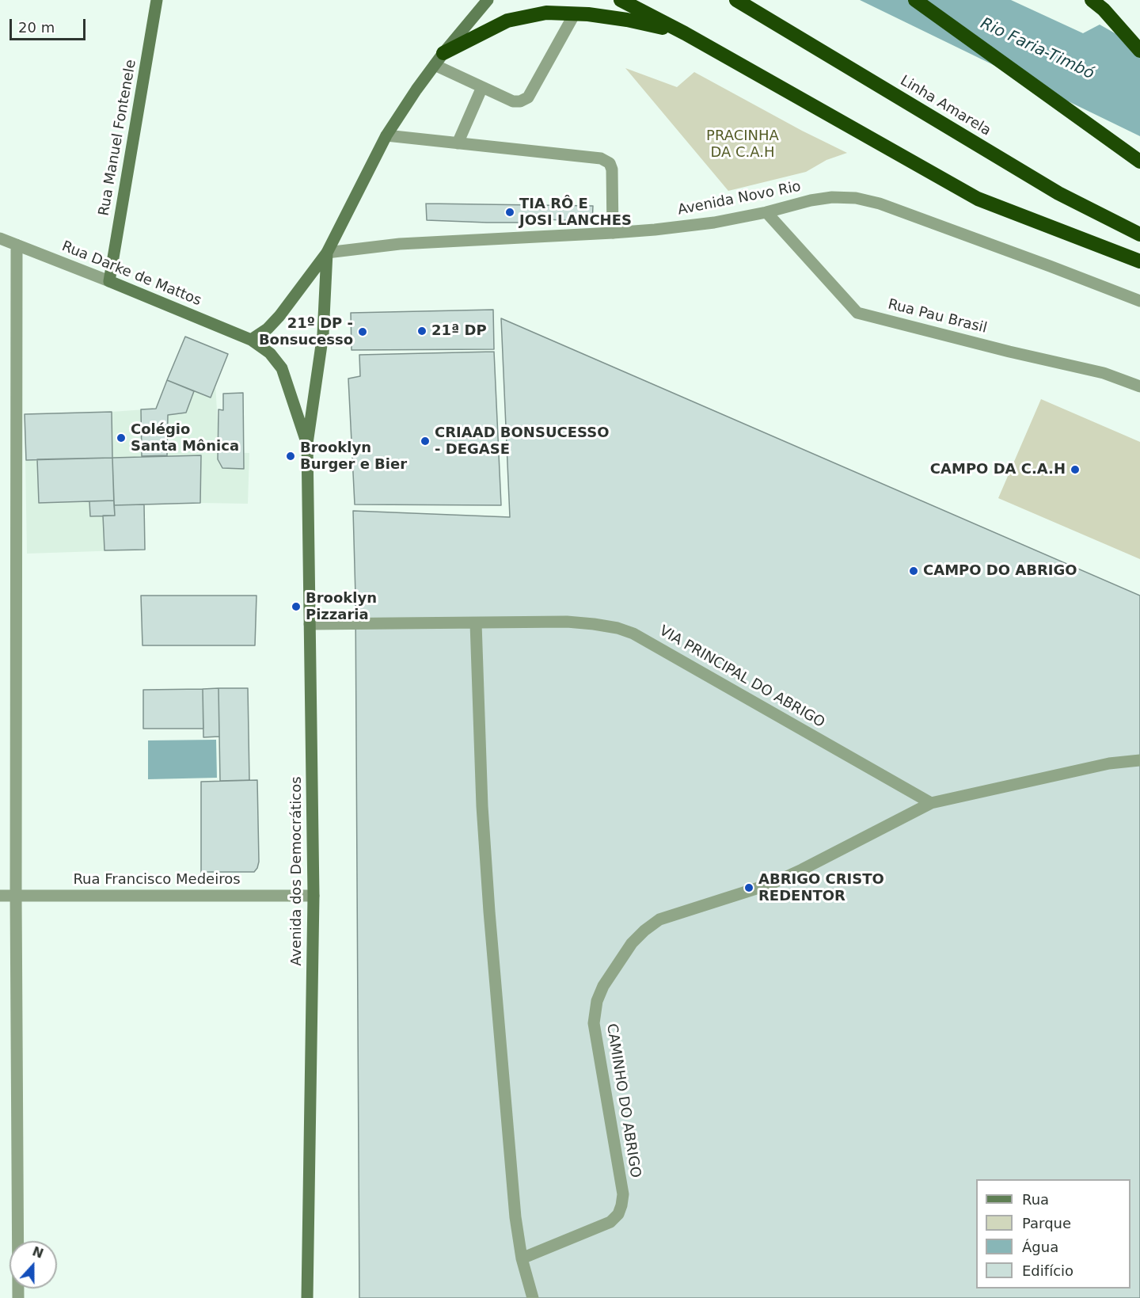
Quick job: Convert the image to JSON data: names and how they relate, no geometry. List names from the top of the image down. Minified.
{"streets":{"highway":["Linha Amarela"],"street":["Rua Manuel Fontenele","Avenida Novo Rio","Rua Darke de Mattos","Rua Pau Brasil","VIA PRINCIPAL DO ABRIGO","Avenida dos Democráticos","Rua Francisco Medeiros","CAMINHO DO ABRIGO"]},"crossings":[["Rua Manuel Fontenele","Rua Darke de Mattos"],["Avenida Novo Rio","Rua Pau Brasil"],["Avenida Novo Rio","Avenida dos Democráticos"],["Rua Darke de Mattos","Avenida dos Democráticos"],["VIA PRINCIPAL DO ABRIGO","Avenida dos Democráticos"],["VIA PRINCIPAL DO ABRIGO","CAMINHO DO ABRIGO"],["Avenida dos Democráticos","Rua Francisco Medeiros"]],"water":["Rio Faria-Timbó"],"parks":["PRACINHA DA C.A.H"],"places":["TIA RÔ E JOSI LANCHES","21ª DP","21º DP - Bonsucesso","Colégio Santa Mônica","CRIAAD BONSUCESSO - DEGASE","Brooklyn Burger e Bier","CAMPO DA C.A.H","CAMPO DO ABRIGO","Brooklyn Pizzaria","ABRIGO CRISTO REDENTOR"],"legend":["Rua","Parque","Água","Edifício"],"scale_bar":"20 m","north":"top"}
